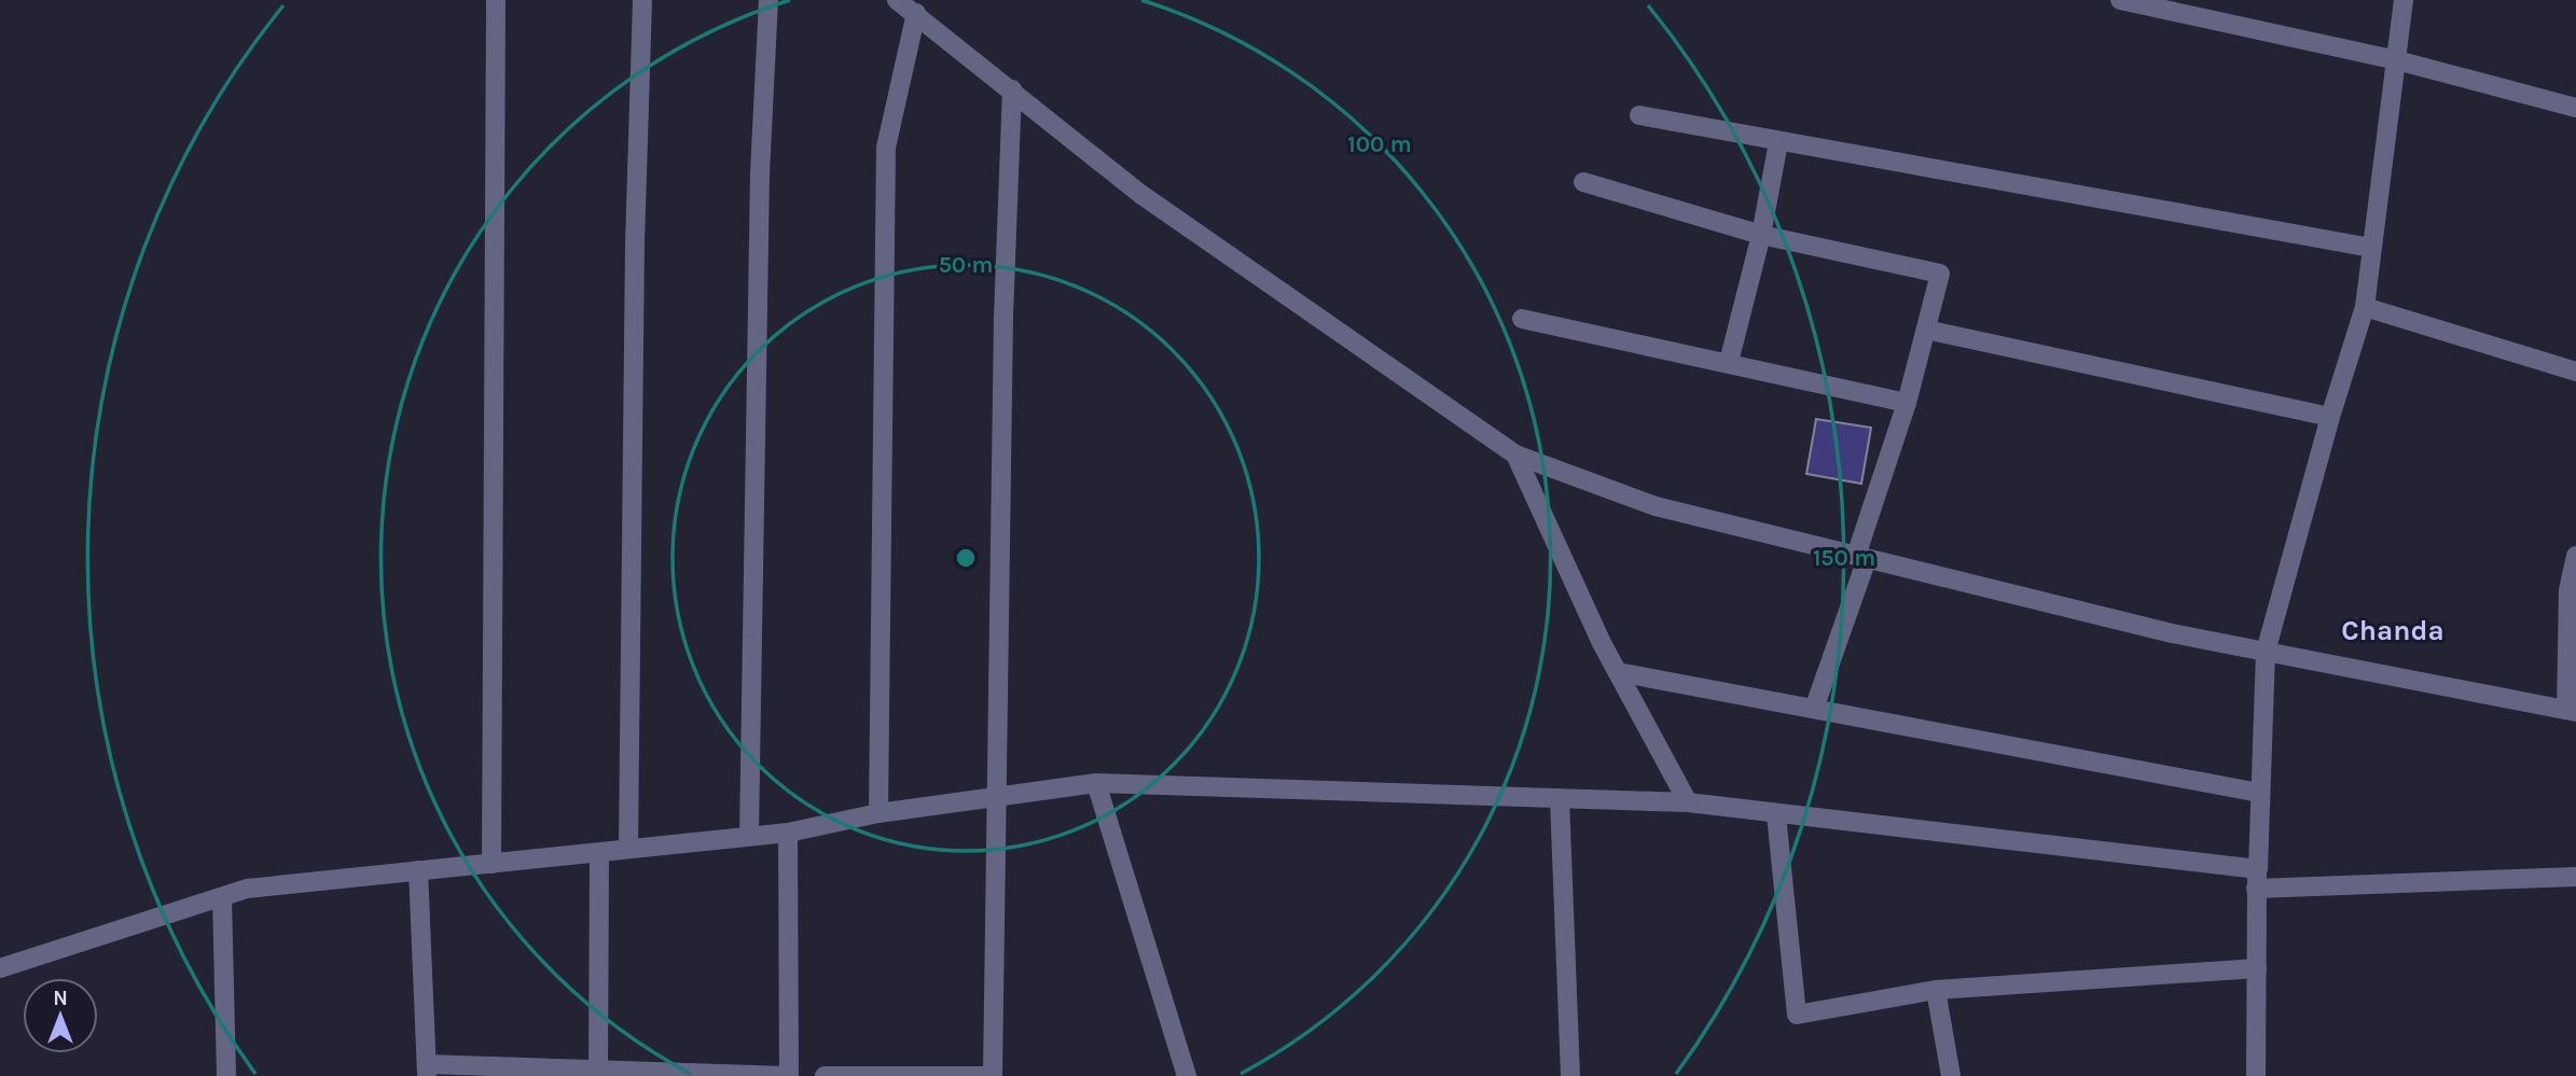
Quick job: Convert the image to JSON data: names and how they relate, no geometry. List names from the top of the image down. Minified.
{"districts":["Chanda"],"north":"top","rings":["100 m","50 m","150 m"]}
